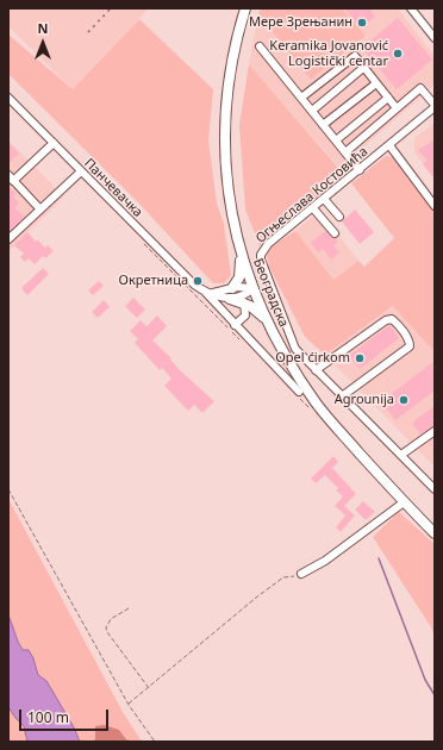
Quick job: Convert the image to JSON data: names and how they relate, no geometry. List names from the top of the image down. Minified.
{"streets":{"main road":["Београдска"],"street":["Панчевачка","Огњеслава Костовића"]},"places":["Мере Зрењанин","Keramika Jovanović Logistički centar","Окретница","Opel ćirkom","Agrounija"],"scale_bar":"100 m","north":"top"}
